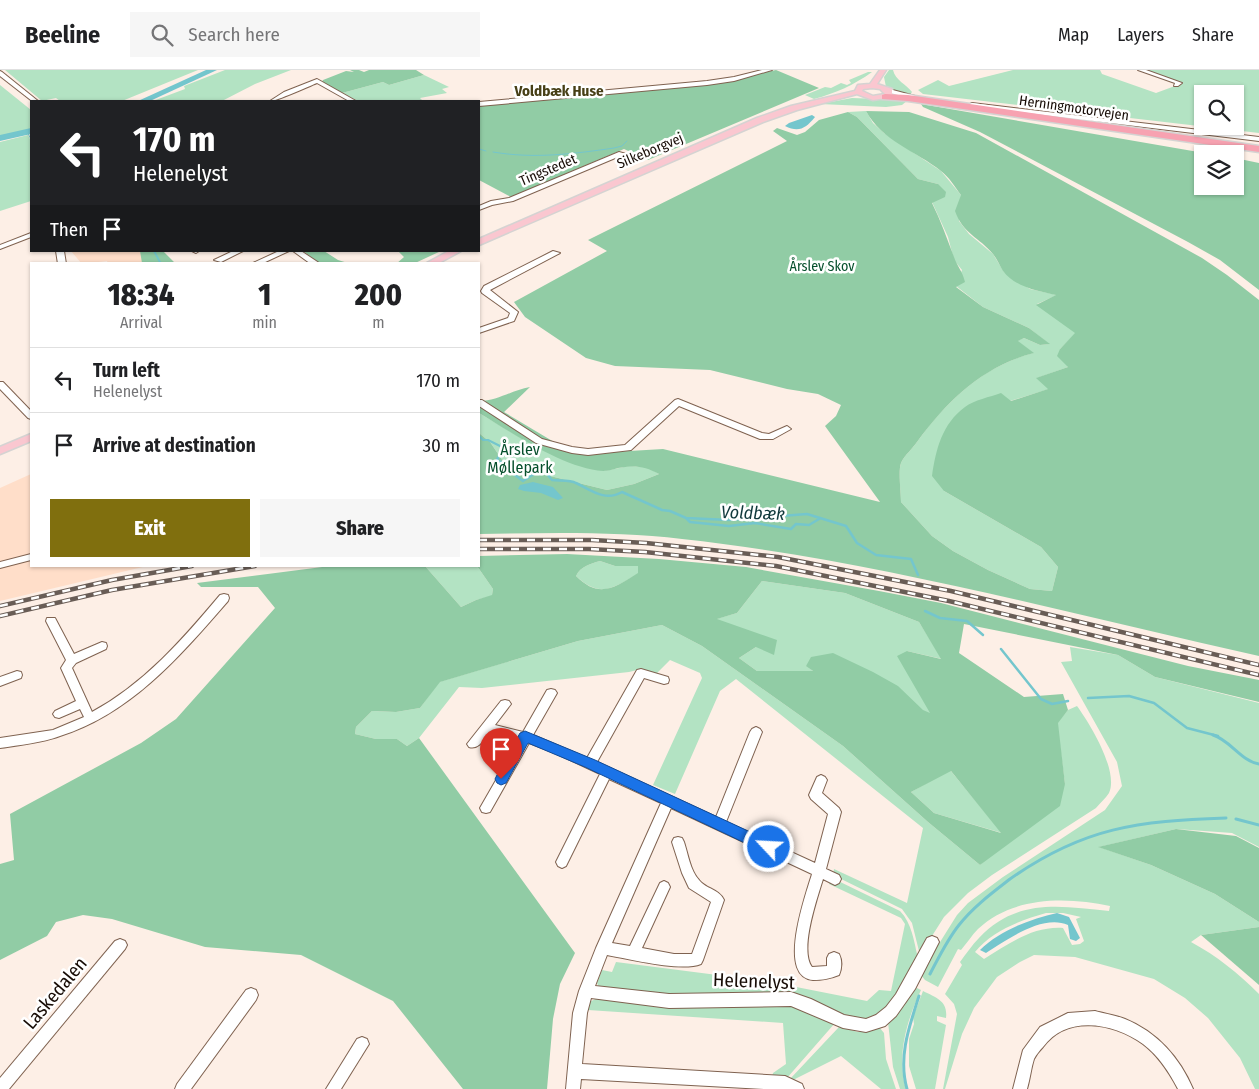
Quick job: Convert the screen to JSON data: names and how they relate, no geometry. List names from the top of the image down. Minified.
{"streets":{"highway":["Herningmotorvejen"],"main road":["Silkeborgvej"],"street":["Tingstedet","Helenelyst","Laskedalen"]},"districts":["Voldbæk Huse"],"water":["Voldbæk"],"parks":["Årslev Skov","Årslev Møllepark"],"page":{"header":"Beeline","search":"Search here","nav":["Map","Layers","Share"],"turn":["170 m","Helenelyst"],"then":"Then","eta":["18:34","Arrival","1","min","200","m"],"list":[{"name":"Turn left","note":"Helenelyst","value":"170 m"},{"name":"Arrive at destination","value":"30 m"}],"buttons":["Exit","Share"]}}
